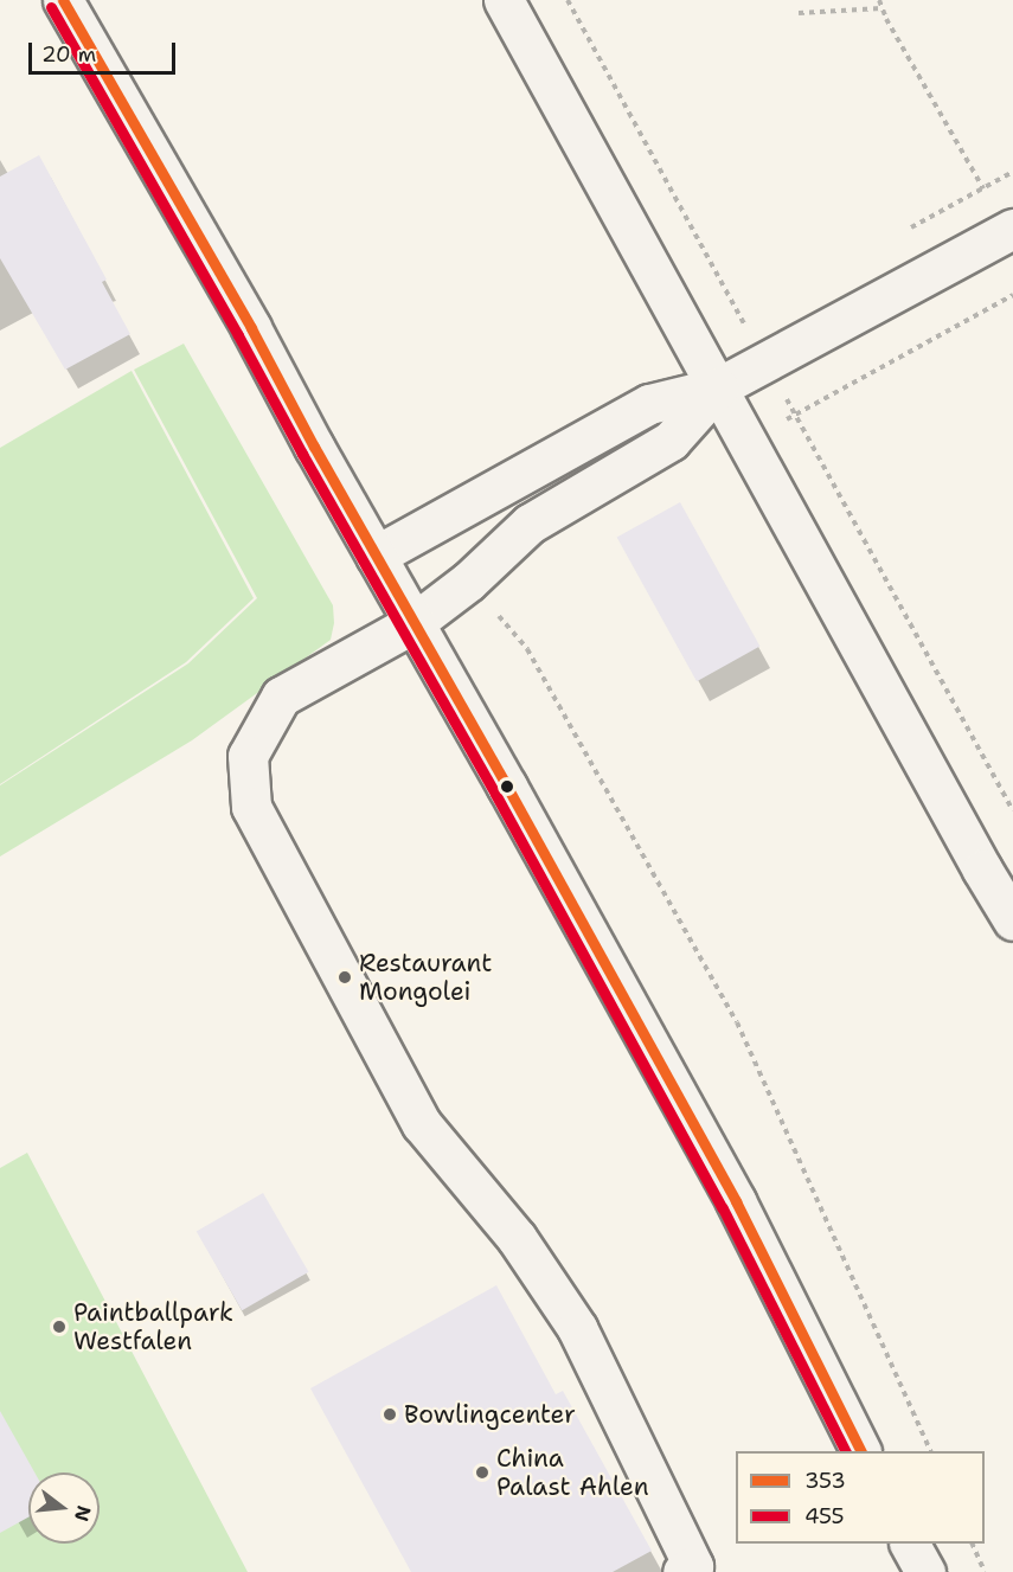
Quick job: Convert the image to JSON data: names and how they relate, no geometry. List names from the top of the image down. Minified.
{"places":["Restaurant Mongolei","Paintballpark Westfalen","Bowlingcenter","China Palast Ahlen"],"lines":["transit line 353","transit line 455"],"legend":["353","455"],"scale_bar":"20 m","north":"right"}
